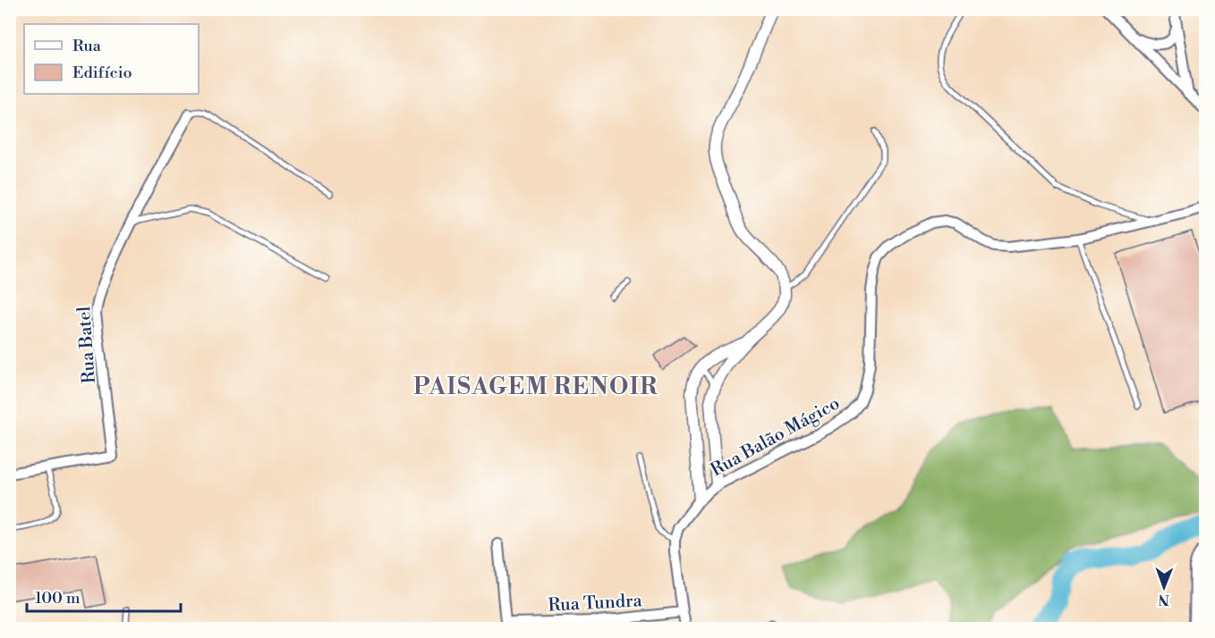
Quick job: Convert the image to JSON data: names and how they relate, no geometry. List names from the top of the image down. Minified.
{"streets":{"street":["Rua Batel","Rua Balão Mágico","Rua Tundra"]},"districts":["PAISAGEM RENOIR"],"legend":["Rua","Edifício"],"scale_bar":"100 m","north":"bottom"}
